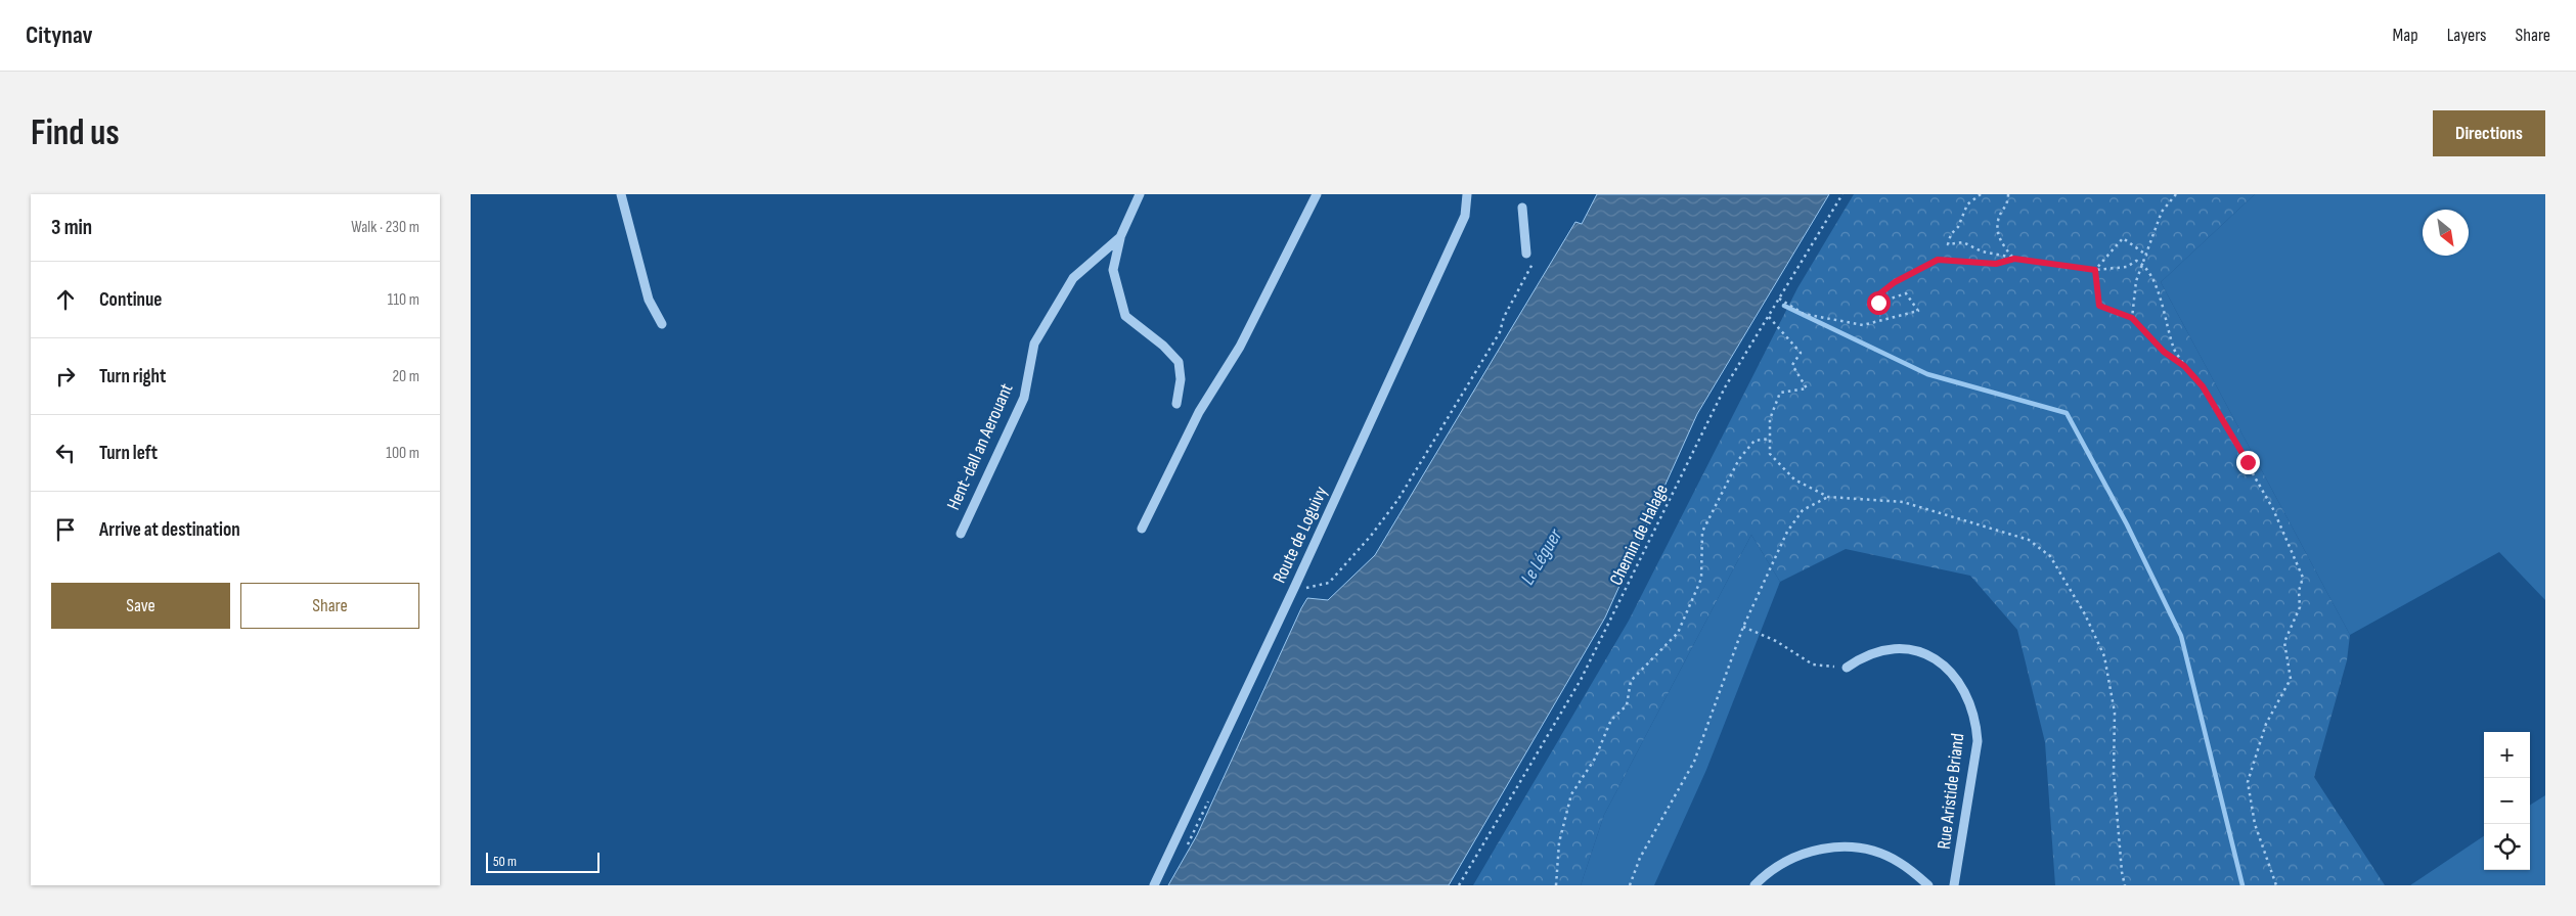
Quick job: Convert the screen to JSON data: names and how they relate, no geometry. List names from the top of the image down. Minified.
{"streets":{"street":["Hent-dall an Aerouant","Route de Loguivy","Rue Aristide Briand"],"path":["Chemin de Halage"]},"water":["Le Léguer"],"scale_bar":"50 m","north":"bottom right","page":{"header":"Citynav","nav":["Map","Layers","Share"],"buttons":["Directions",["Save","Share"]],"title":"Find us","heading":["3 min","Walk · 230 m"],"list":[["Continue","110 m"],["Turn right","20 m"],["Turn left","100 m"],"Arrive at destination"],"map_buttons":["+","−"],"scale":"50 m"}}
